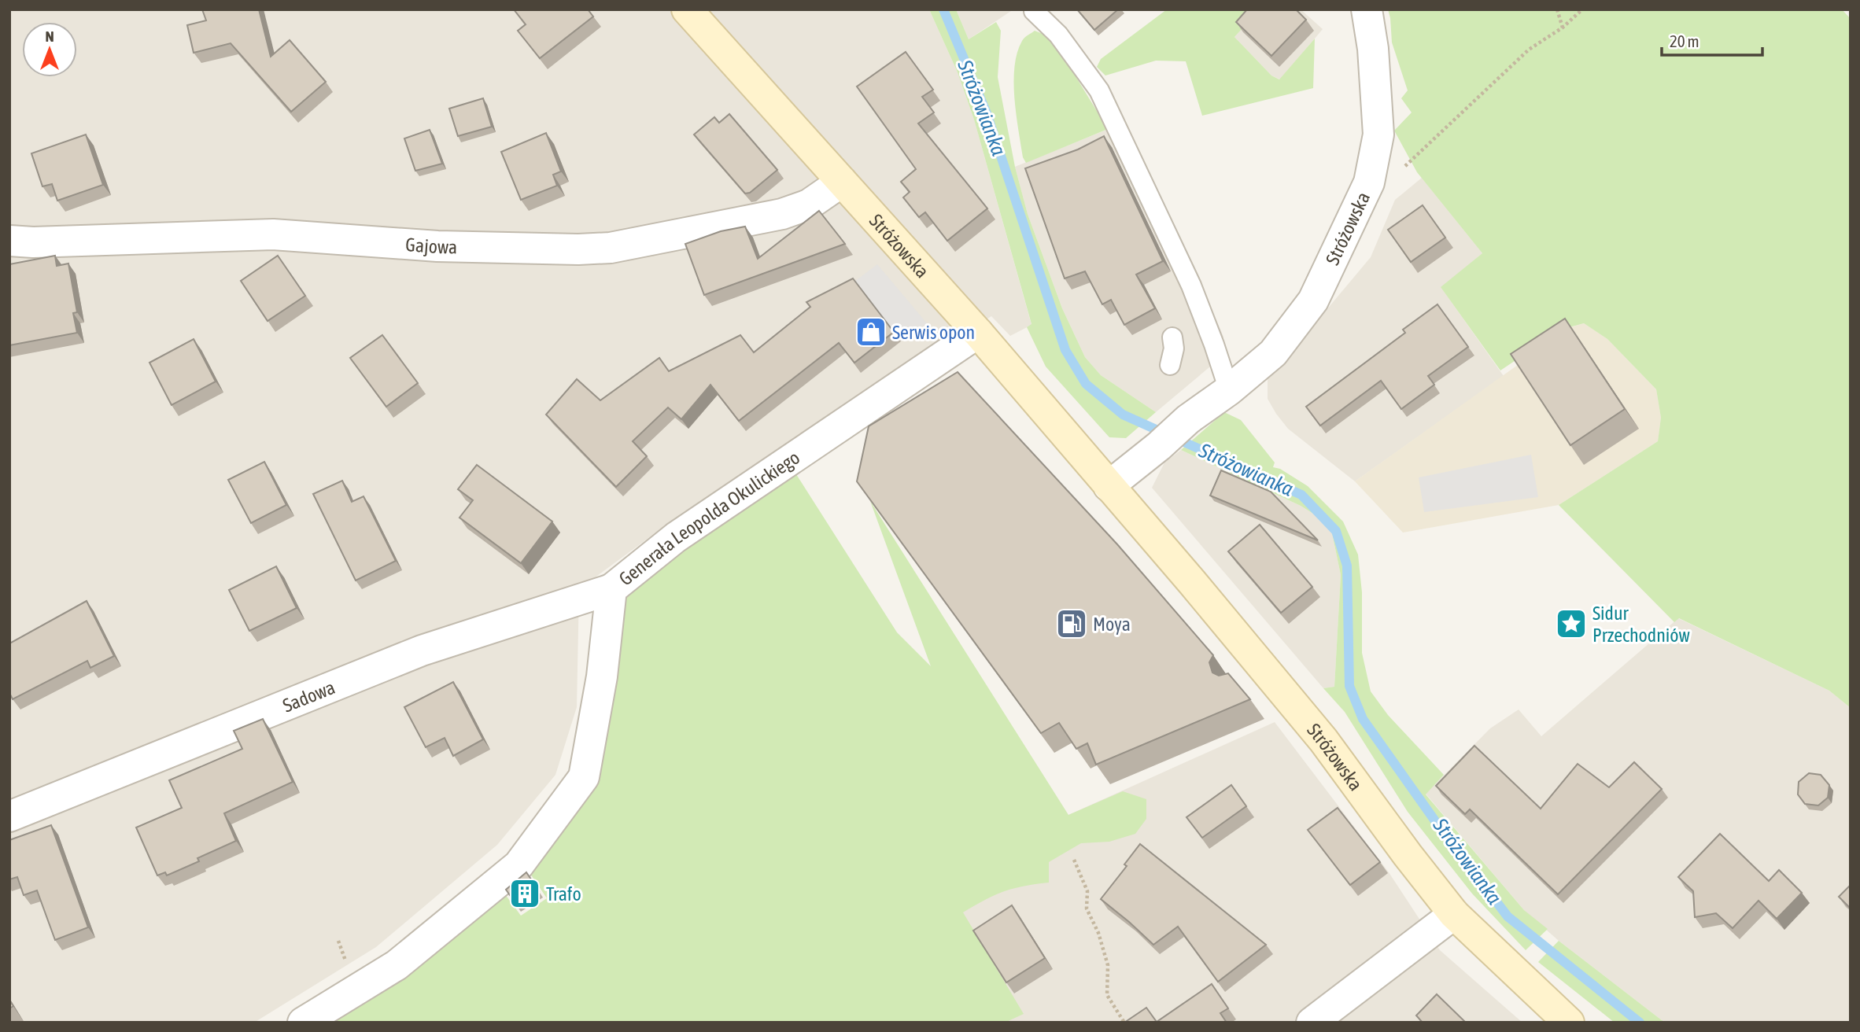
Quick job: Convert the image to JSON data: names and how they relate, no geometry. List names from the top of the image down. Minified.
{"streets":{"main road":["Stróżowska"],"street":["Gajowa","Generała Leopolda Okulickiego","Sadowa"]},"crossings":[["Stróżowska","Gajowa"],["Stróżowska","Generała Leopolda Okulickiego"],["Generała Leopolda Okulickiego","Sadowa"]],"water":["Stróżowianka"],"places":{"shop":["Serwis opon"],"fuel station":["Moya"],"place":["Sidur Przechodniów"],"building":["Trafo"]},"scale_bar":"20 m","north":"top"}
